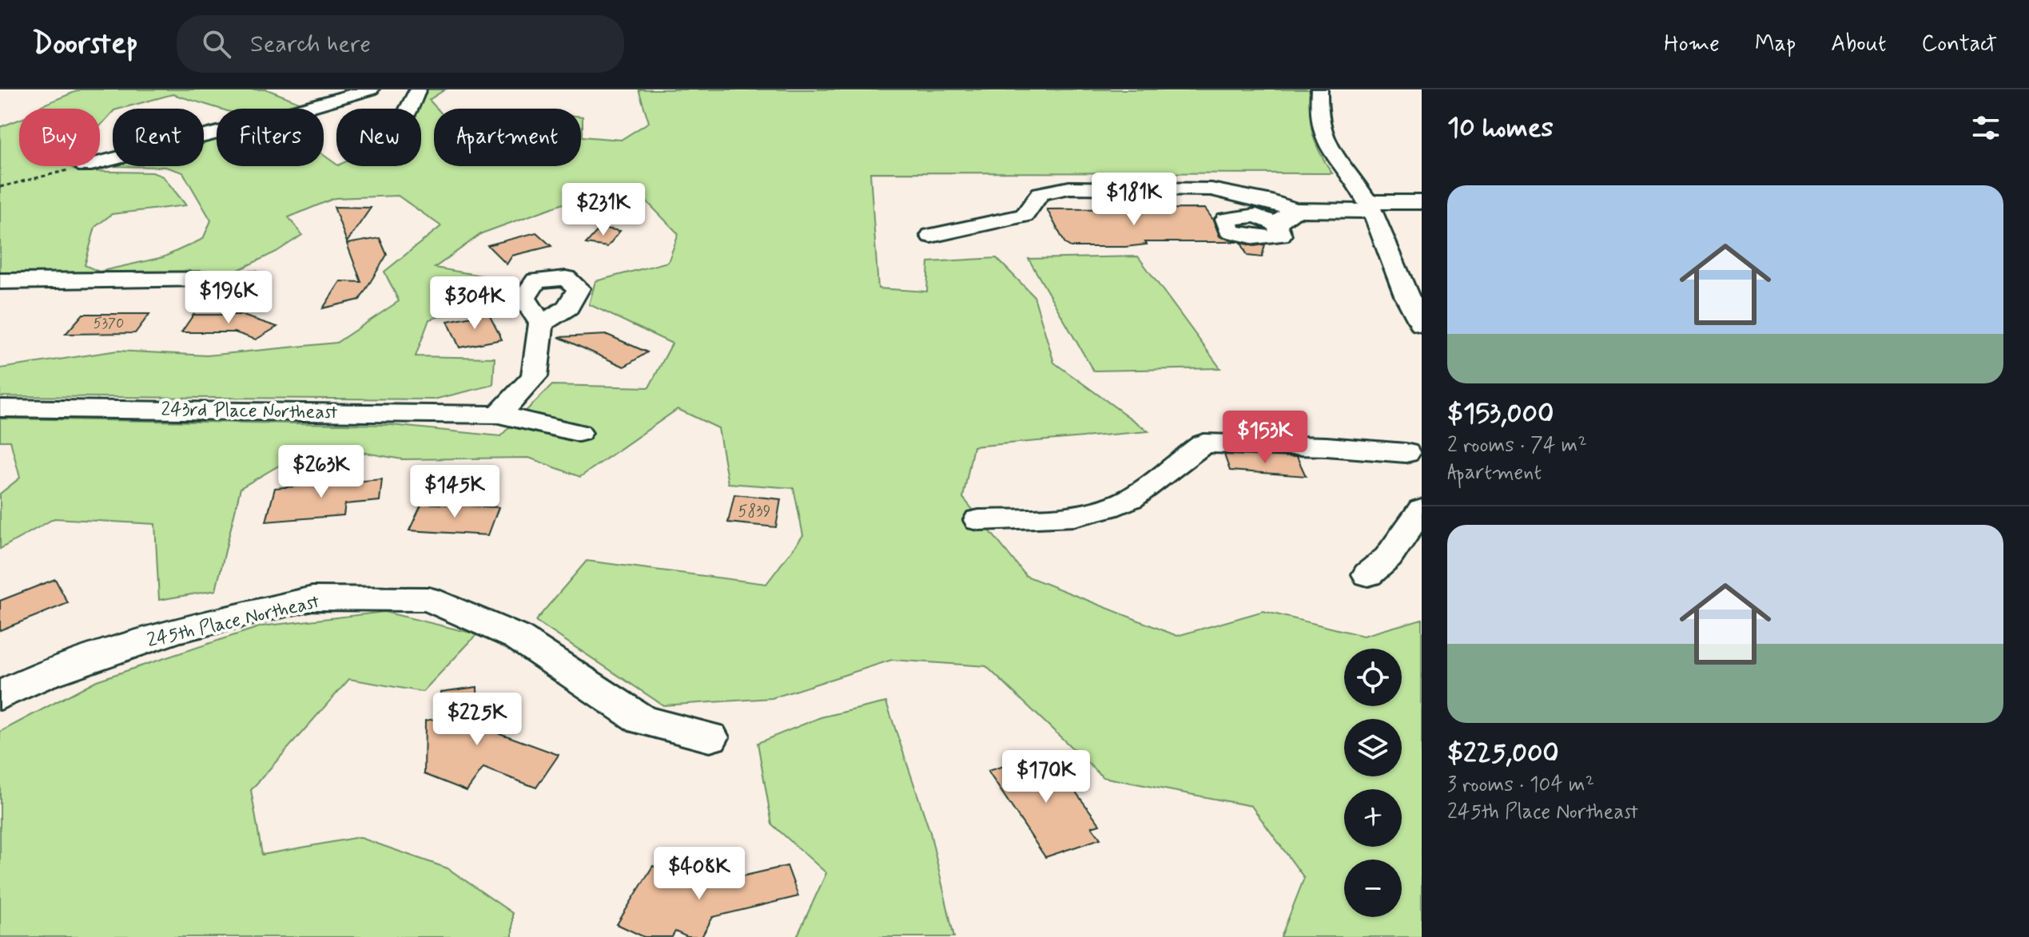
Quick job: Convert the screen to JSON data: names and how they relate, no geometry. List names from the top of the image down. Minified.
{"streets":{"street":["243rd Place Northeast","245th Place Northeast"]},"house_numbers":["5370","5839"],"page":{"header":"Doorstep","search":"Search here","nav":["Home","Map","About","Contact"],"heading":"10 homes","chip":["Buy","Rent","Filters","New","Apartment"],"list":[{"name":"$153,000","note":"2 rooms · 74 m² · Apartment"},{"name":"$225,000","note":"3 rooms · 104 m² · 245th Place Northeast"}],"price":["$181K","$231K","$196K","$304K","$153K","$263K","$145K","$225K","$170K","$408K"],"map_buttons":["+","−"]}}
